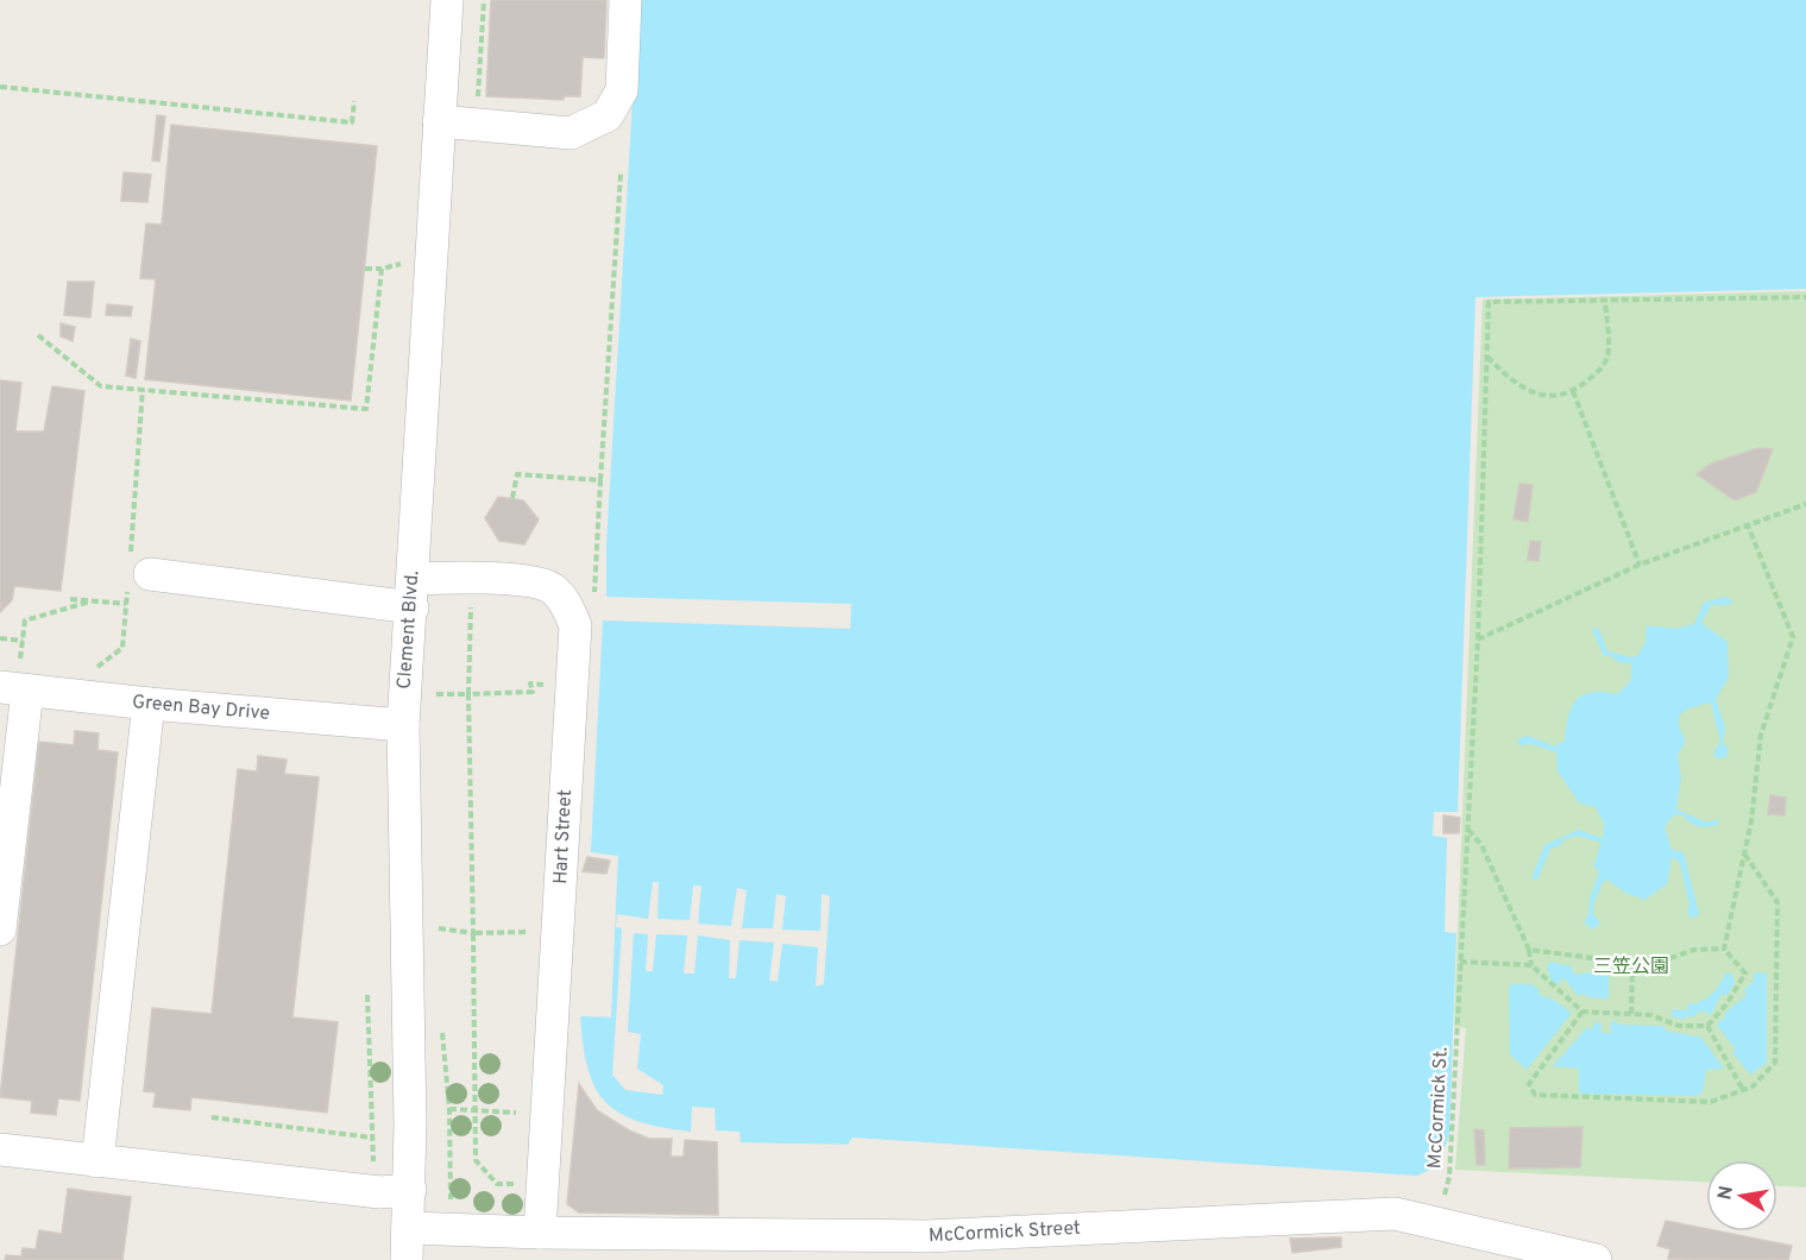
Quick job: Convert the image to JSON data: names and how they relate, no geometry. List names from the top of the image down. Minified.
{"streets":{"street":["Clement Blvd.","Green Bay Drive","Hart Street","McCormick Street"],"path":["McCormick St."]},"crossings":[["Clement Blvd.","Green Bay Drive"],["Clement Blvd.","Hart Street"],["Clement Blvd.","McCormick Street"],["Hart Street","McCormick Street"],["McCormick St.","McCormick Street"]],"parks":["三笠公園"],"north":"left"}
